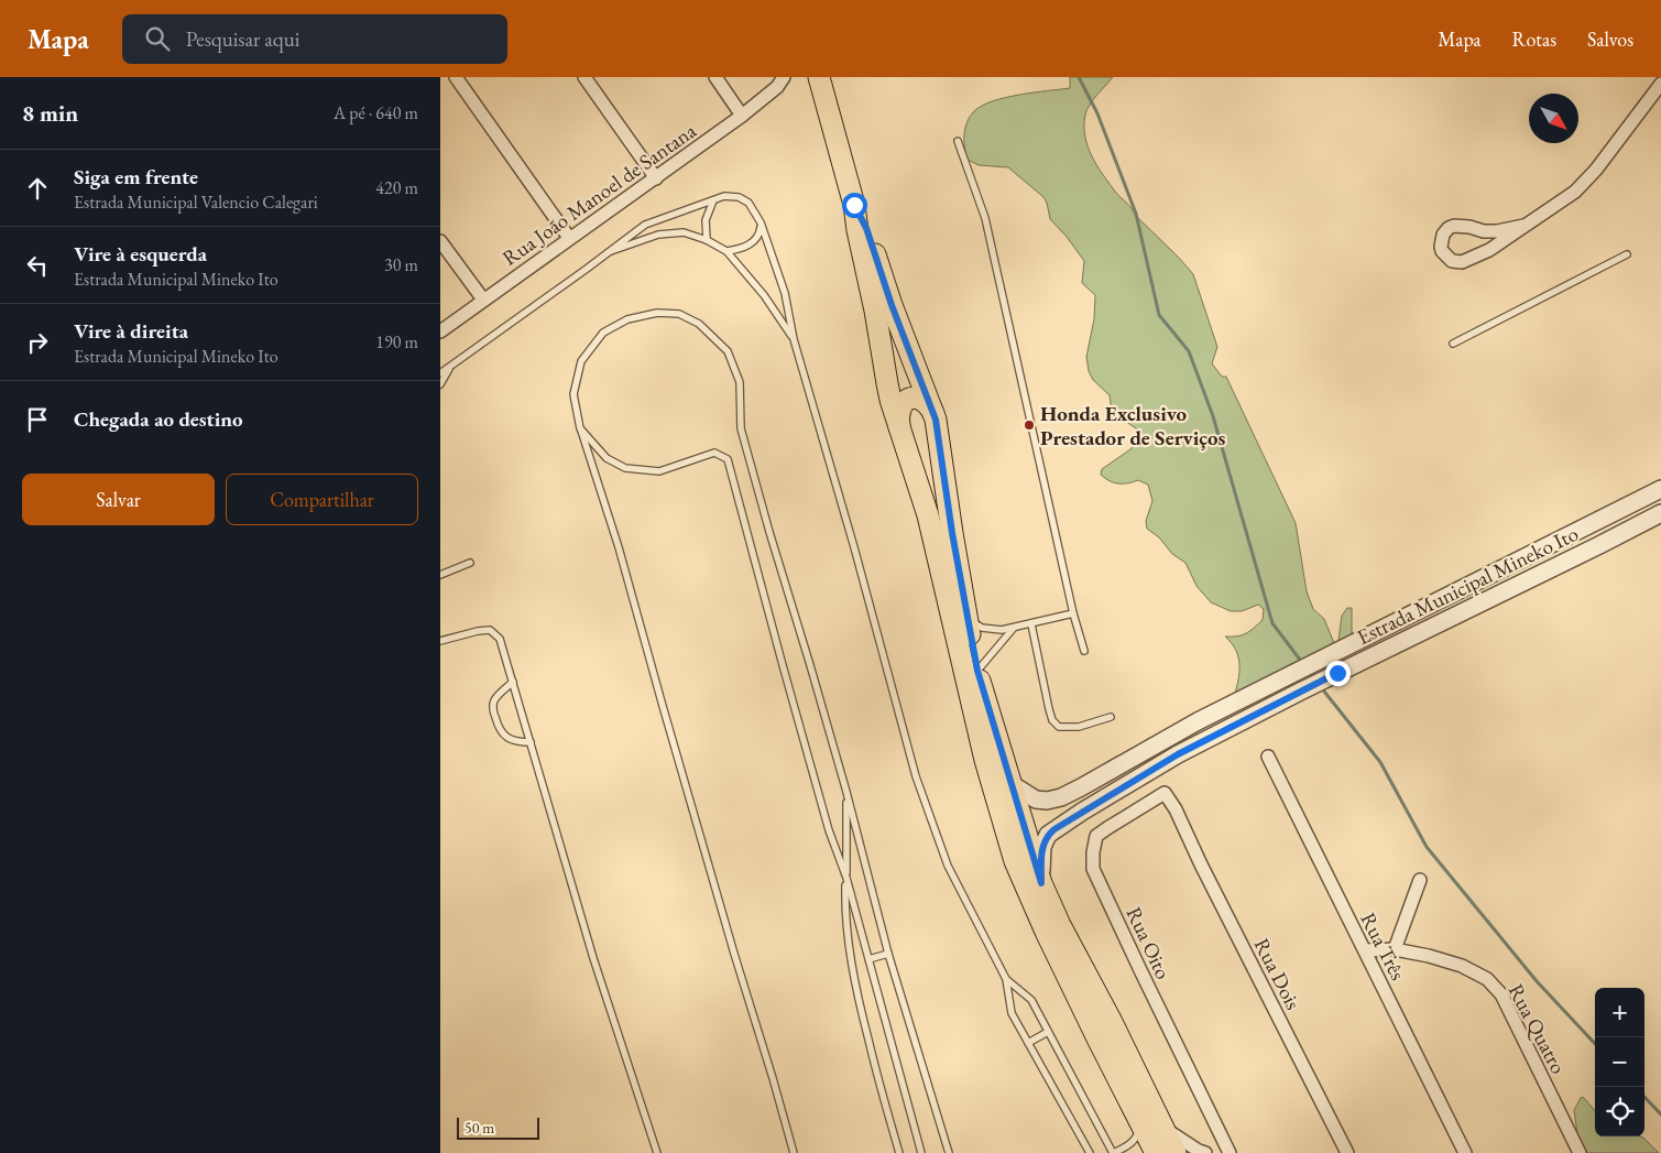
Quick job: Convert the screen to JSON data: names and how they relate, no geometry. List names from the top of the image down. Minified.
{"streets":{"street":["Rua João Manoel de Santana","Estrada Municipal Mineko Ito","Rua Oito","Rua Três","Rua Dois","Rua Quatro"]},"crossings":[["Rua Oito","Rua Dois"],["Rua Três","Rua Quatro"]],"places":["Honda Exclusivo Prestador de Serviços"],"scale_bar":"50 m","north":"bottom right","page":{"header":"Mapa","search":"Pesquisar aqui","nav":["Mapa","Rotas","Salvos"],"heading":["8 min","A pé · 640 m"],"list":[["Siga em frente","Estrada Municipal Valencio Calegari","420 m"],["Vire à esquerda","Estrada Municipal Mineko Ito","30 m"],["Vire à direita","Estrada Municipal Mineko Ito","190 m"],"Chegada ao destino"],"buttons":["Salvar","Compartilhar"],"map_buttons":["+","−"],"scale":"50 m"}}
